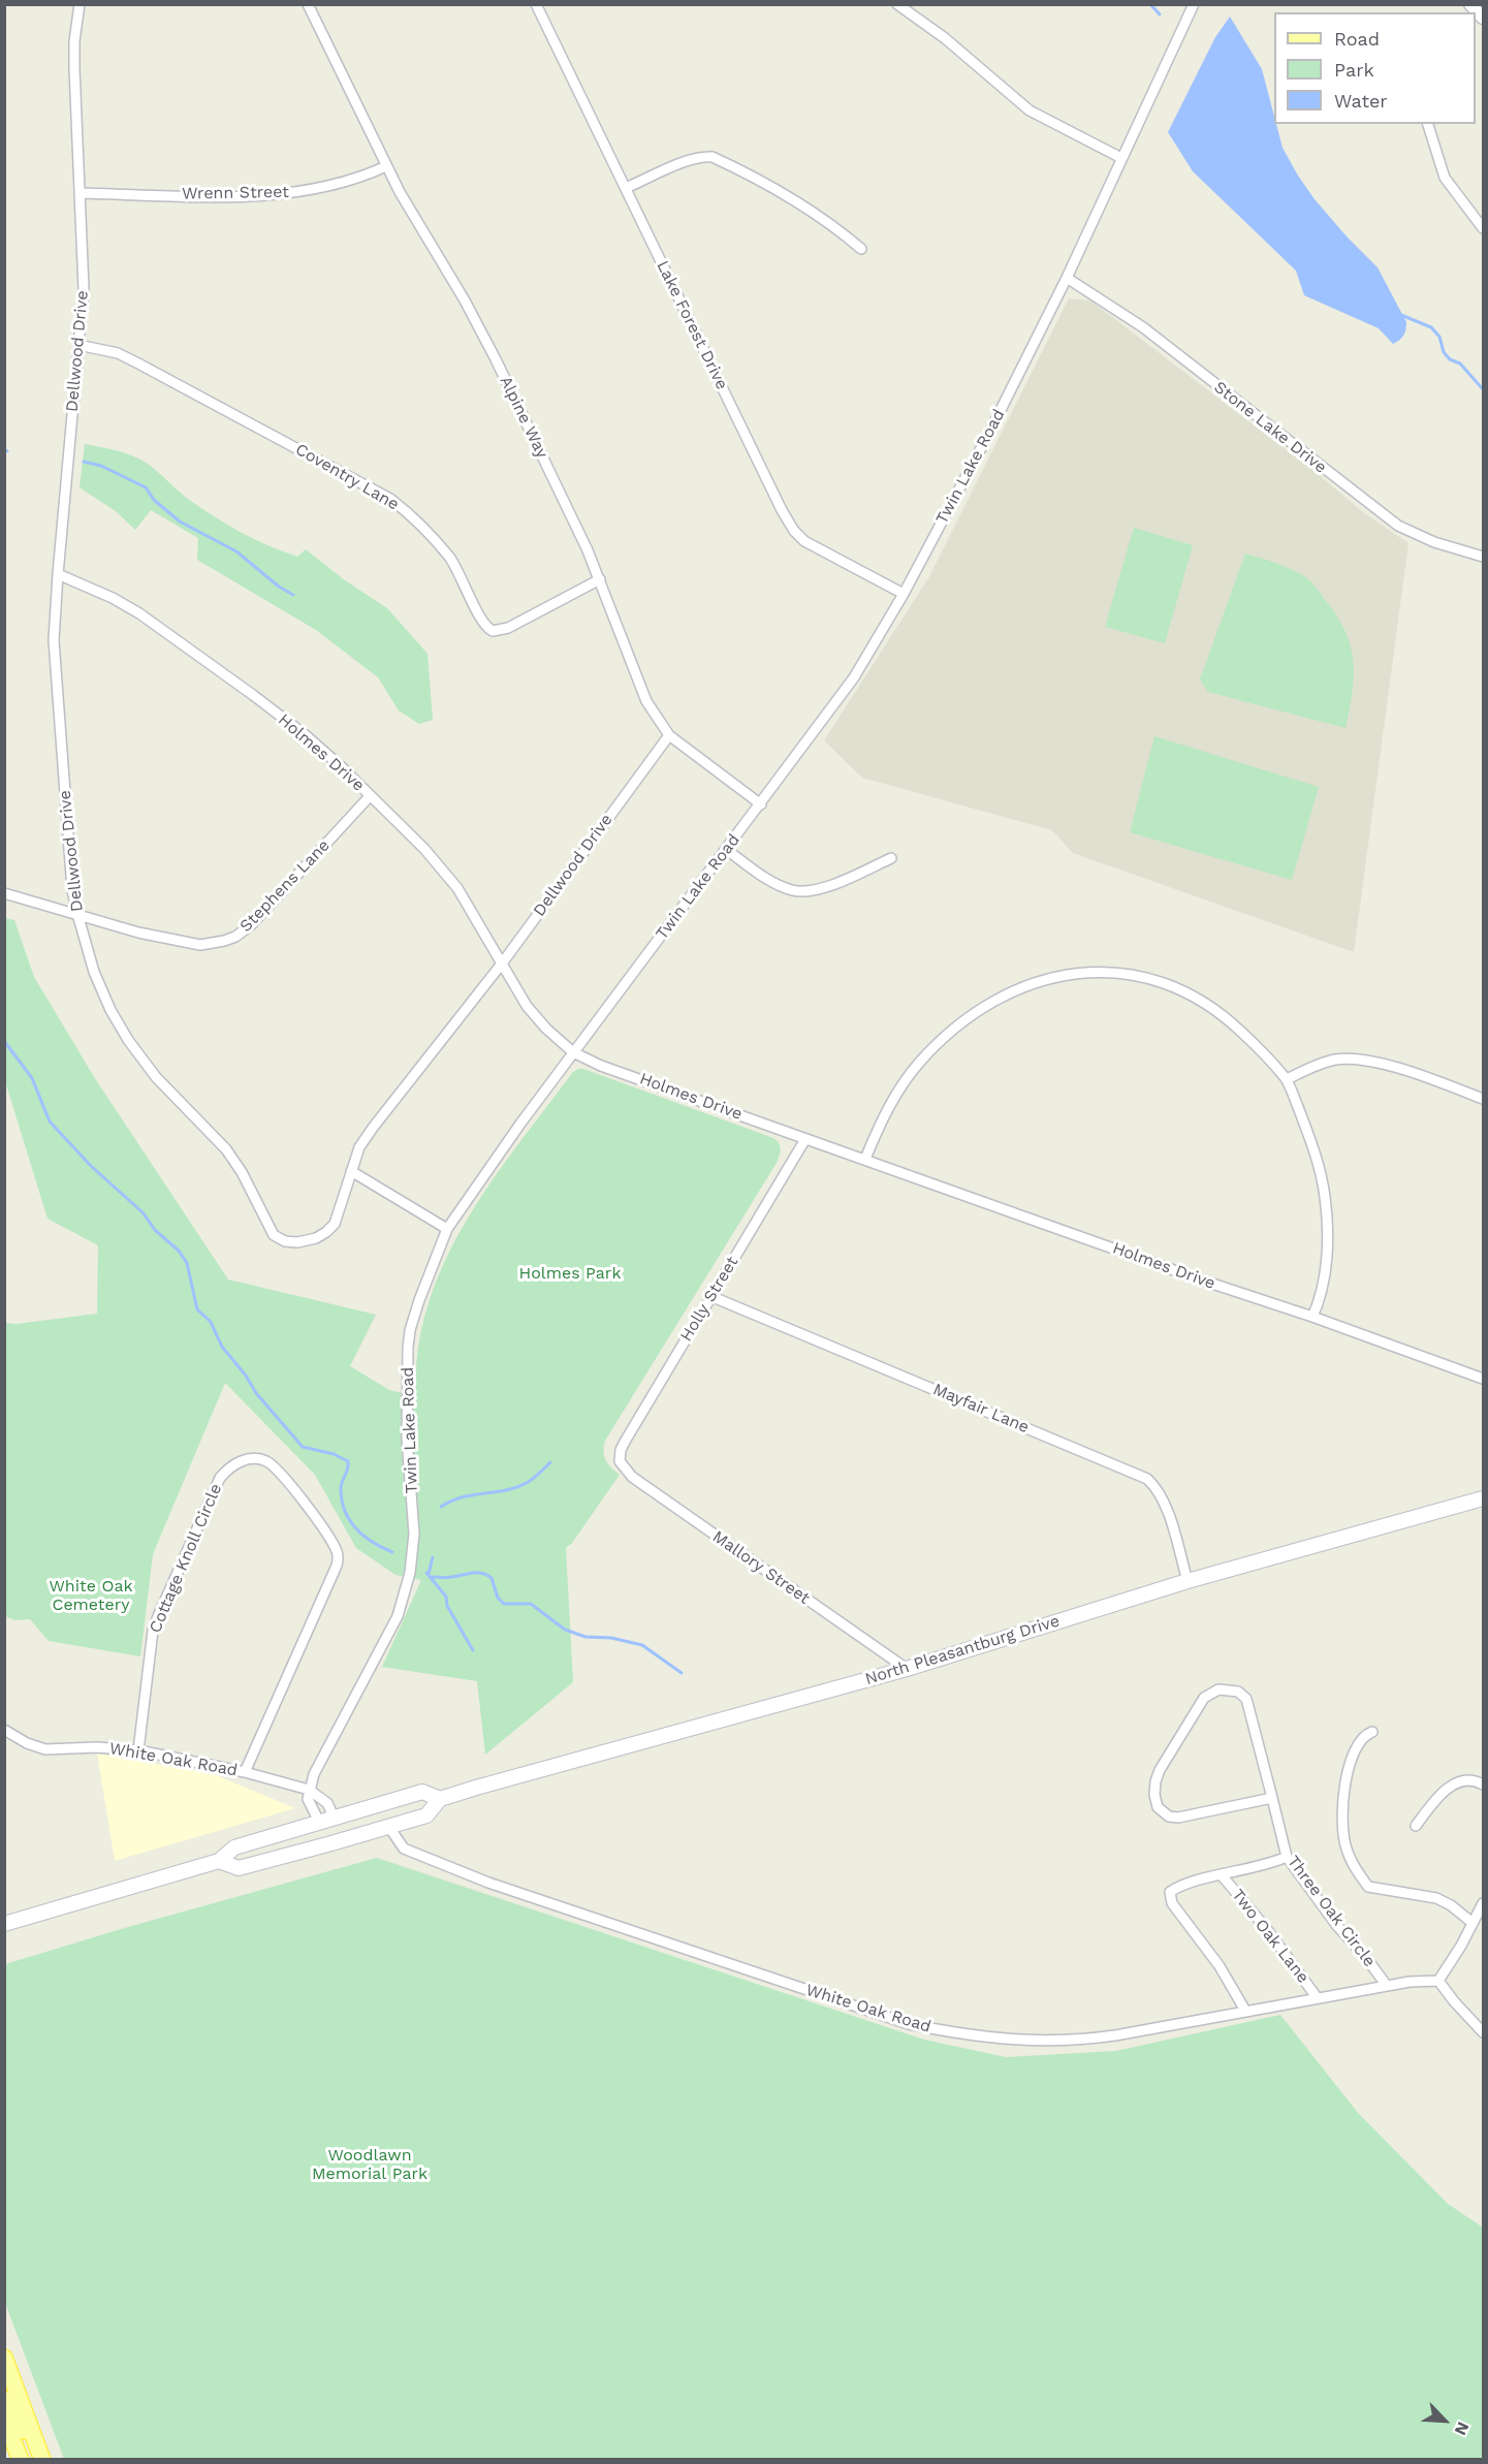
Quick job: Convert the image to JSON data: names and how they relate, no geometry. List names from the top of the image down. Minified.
{"streets":{"main road":["North Pleasantburg Drive"],"street":["Wrenn Street","Lake Forest Drive","Dellwood Drive","Alpine Way","Stone Lake Drive","Twin Lake Road","Coventry Lane","Holmes Drive","Stephens Lane","Holly Street","Mayfair Lane","Cottage Knoll Circle","Mallory Street","White Oak Road","Three Oak Circle","Two Oak Lane"]},"crossings":[["Wrenn Street","Dellwood Drive"],["Wrenn Street","Alpine Way"],["Lake Forest Drive","Twin Lake Road"],["Dellwood Drive","Alpine Way"],["Dellwood Drive","Coventry Lane"],["Dellwood Drive","Holmes Drive"],["Dellwood Drive","Stephens Lane"],["Alpine Way","Twin Lake Road"],["Alpine Way","Coventry Lane"],["Stone Lake Drive","Twin Lake Road"],["Twin Lake Road","Holmes Drive"],["Twin Lake Road","White Oak Road"],["Holmes Drive","Stephens Lane"],["Holmes Drive","Holly Street"],["Holly Street","Mayfair Lane"],["Holly Street","Mallory Street"],["Mayfair Lane","North Pleasantburg Drive"],["Cottage Knoll Circle","White Oak Road"],["Mallory Street","North Pleasantburg Drive"],["North Pleasantburg Drive","White Oak Road"],["White Oak Road","Three Oak Circle"],["White Oak Road","Two Oak Lane"]],"parks":["Holmes Park","White Oak Cemetery","Woodlawn Memorial Park"],"legend":["Road","Park","Water"],"north":"bottom right"}
